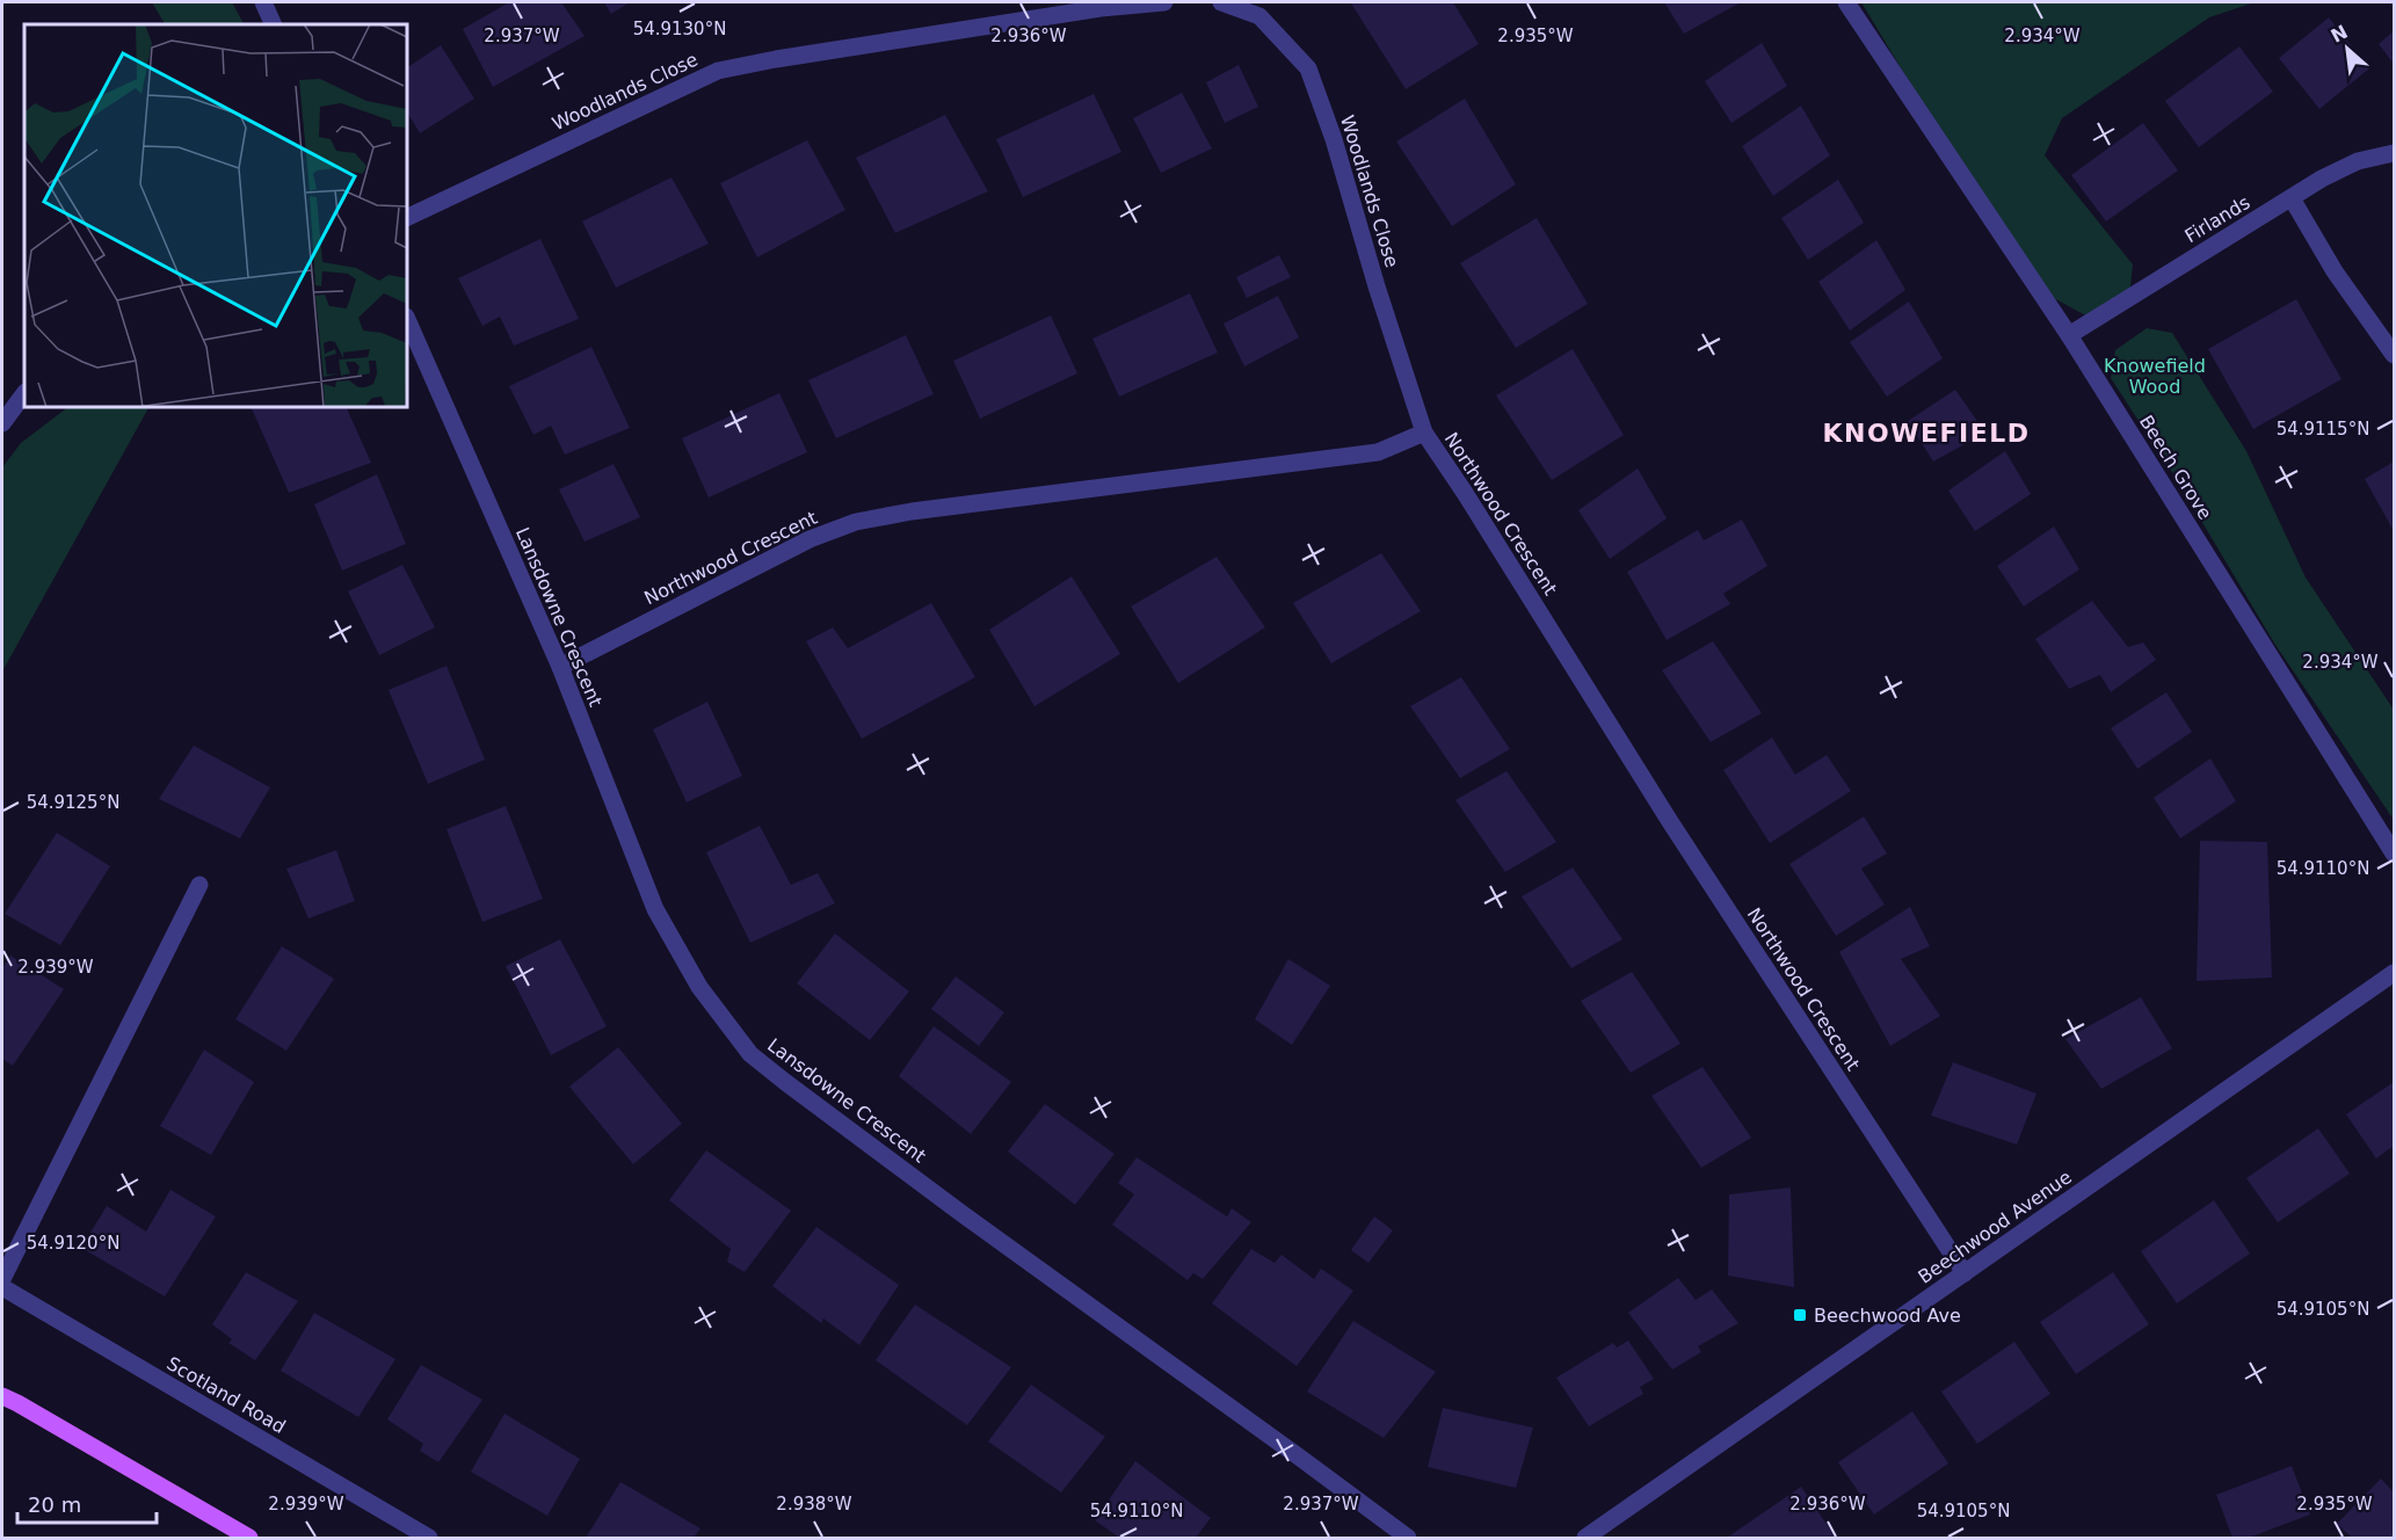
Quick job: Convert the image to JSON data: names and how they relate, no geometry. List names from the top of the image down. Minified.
{"streets":{"street":["Woodlands Close","Firlands","Beech Grove","Northwood Crescent","Lansdowne Crescent","Beechwood Avenue","Scotland Road"]},"crossings":[["Woodlands Close","Northwood Crescent"],["Firlands","Beech Grove"],["Northwood Crescent","Lansdowne Crescent"],["Northwood Crescent","Beechwood Avenue"]],"districts":["KNOWEFIELD"],"parks":["Knowefield Wood"],"places":{"transit":["Beechwood Ave"]},"scale_bar":"20 m","north":"top left","coordinates":["54.9130°N","2.937°W","2.936°W","2.935°W","2.934°W","54.9115°N","54.9125°N","54.9110°N","2.939°W","54.9120°N","54.9105°N","2.938°W"]}
